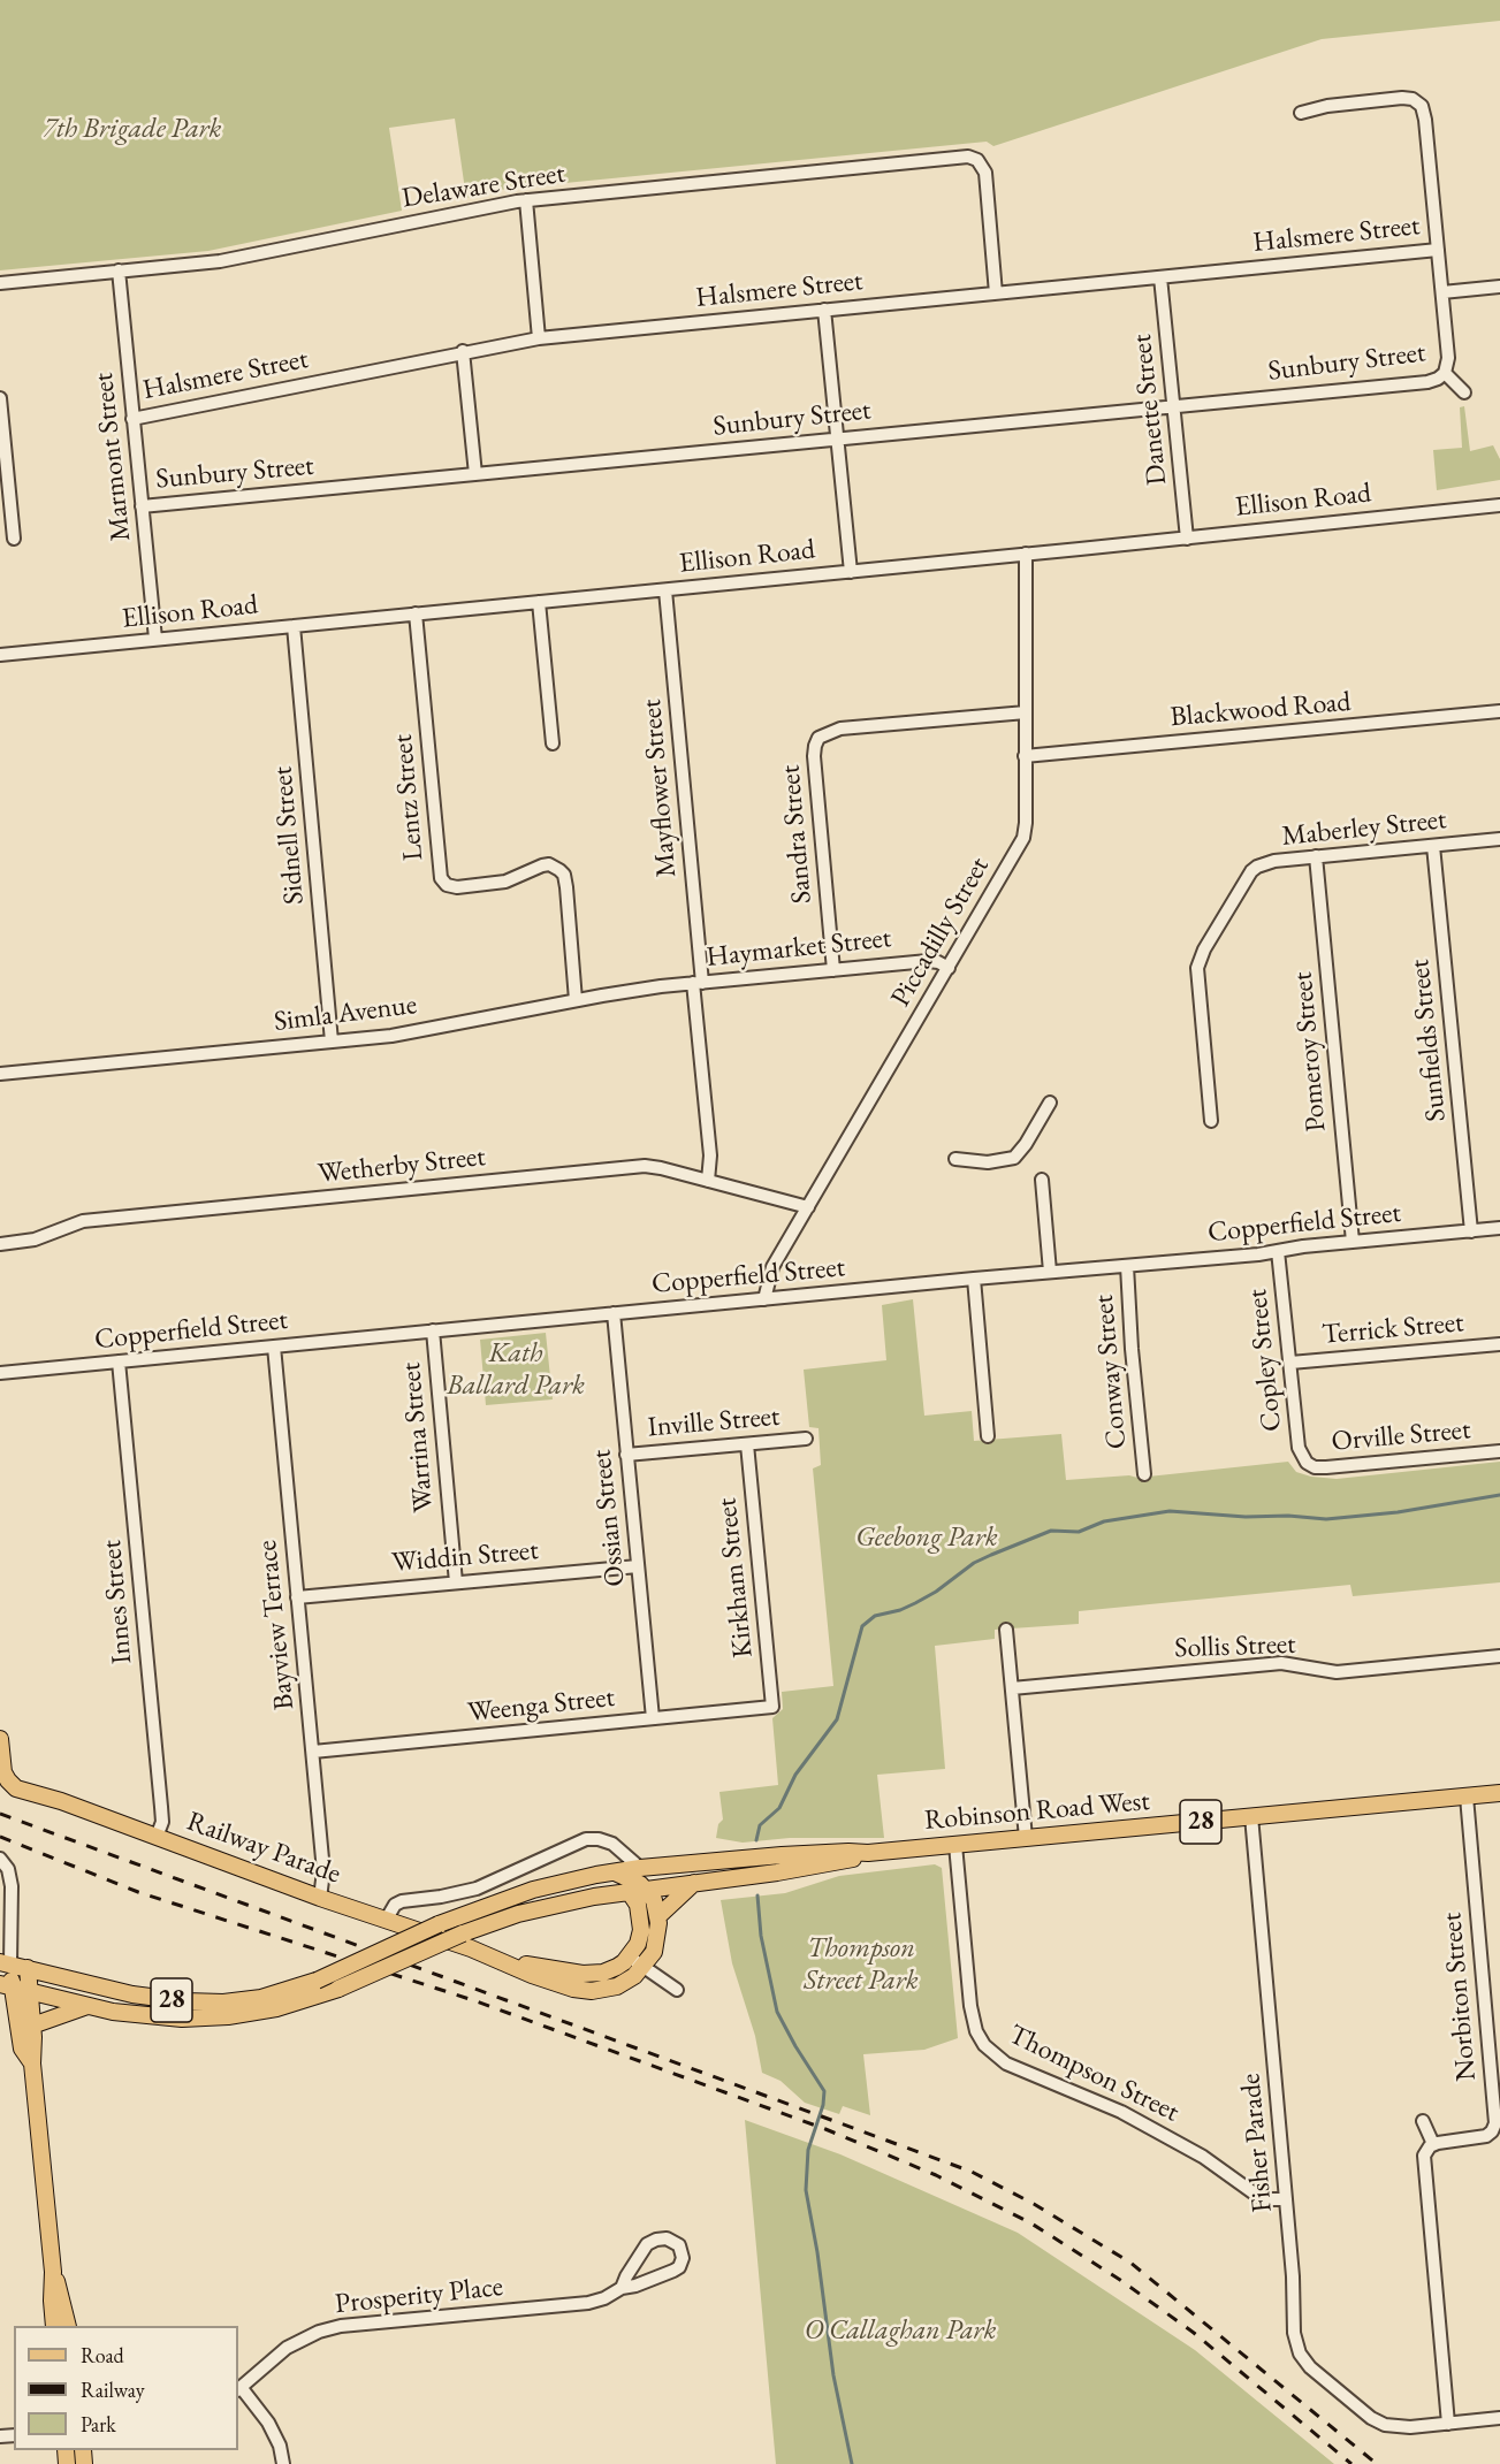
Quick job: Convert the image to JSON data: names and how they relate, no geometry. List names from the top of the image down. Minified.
{"streets":{"main road":["Robinson Road West","28","Railway Parade"],"street":["Delaware Street","Halsmere Street","Sunbury Street","Danette Street","Marmont Street","Ellison Road","Blackwood Road","Mayflower Street","Lentz Street","Maberley Street","Sandra Street","Sidnell Street","Piccadilly Street","Haymarket Street","Simla Avenue","Sunfields Street","Pomeroy Street","Wetherby Street","Copperfield Street","Terrick Street","Copley Street","Conway Street","Inville Street","Orville Street","Warrina Street","Ossian Street","Widdin Street","Kirkham Street","Innes Street","Bayview Terrace","Sollis Street","Weenga Street","Norbiton Street","Thompson Street","Fisher Parade","Prosperity Place"]},"crossings":[["Delaware Street","Halsmere Street"],["Delaware Street","Marmont Street"],["Halsmere Street","Danette Street"],["Halsmere Street","Marmont Street"],["Sunbury Street","Danette Street"],["Sunbury Street","Marmont Street"],["Danette Street","Ellison Road"],["Marmont Street","Ellison Road"],["Ellison Road","Mayflower Street"],["Ellison Road","Lentz Street"],["Ellison Road","Sidnell Street"],["Ellison Road","Piccadilly Street"],["Blackwood Road","Piccadilly Street"],["Mayflower Street","Haymarket Street"],["Mayflower Street","Simla Avenue"],["Mayflower Street","Wetherby Street"],["Lentz Street","Simla Avenue"],["Maberley Street","Sunfields Street"],["Maberley Street","Pomeroy Street"],["Sandra Street","Piccadilly Street"],["Sandra Street","Haymarket Street"],["Sidnell Street","Simla Avenue"],["Piccadilly Street","Haymarket Street"],["Piccadilly Street","Wetherby Street"],["Piccadilly Street","Copperfield Street"],["Haymarket Street","Simla Avenue"],["Sunfields Street","Copperfield Street"],["Pomeroy Street","Copperfield Street"],["Copperfield Street","Copley Street"],["Copperfield Street","Conway Street"],["Copperfield Street","Warrina Street"],["Copperfield Street","Ossian Street"],["Copperfield Street","Innes Street"],["Copperfield Street","Bayview Terrace"],["Terrick Street","Copley Street"],["Copley Street","Orville Street"],["Inville Street","Ossian Street"],["Inville Street","Kirkham Street"],["Warrina Street","Widdin Street"],["Ossian Street","Widdin Street"],["Ossian Street","Weenga Street"],["Widdin Street","Bayview Terrace"],["Kirkham Street","Weenga Street"],["Innes Street","Railway Parade"],["Bayview Terrace","Weenga Street"],["Bayview Terrace","Railway Parade"],["Robinson Road West","28"],["Robinson Road West","Norbiton Street"],["Robinson Road West","Thompson Street"],["Robinson Road West","Fisher Parade"],["Thompson Street","Fisher Parade"]],"parks":["7th Brigade Park","Kath Ballard Park","Geebong Park","Thompson Street Park","O Callaghan Park"],"legend":["Road","Railway","Park"]}
